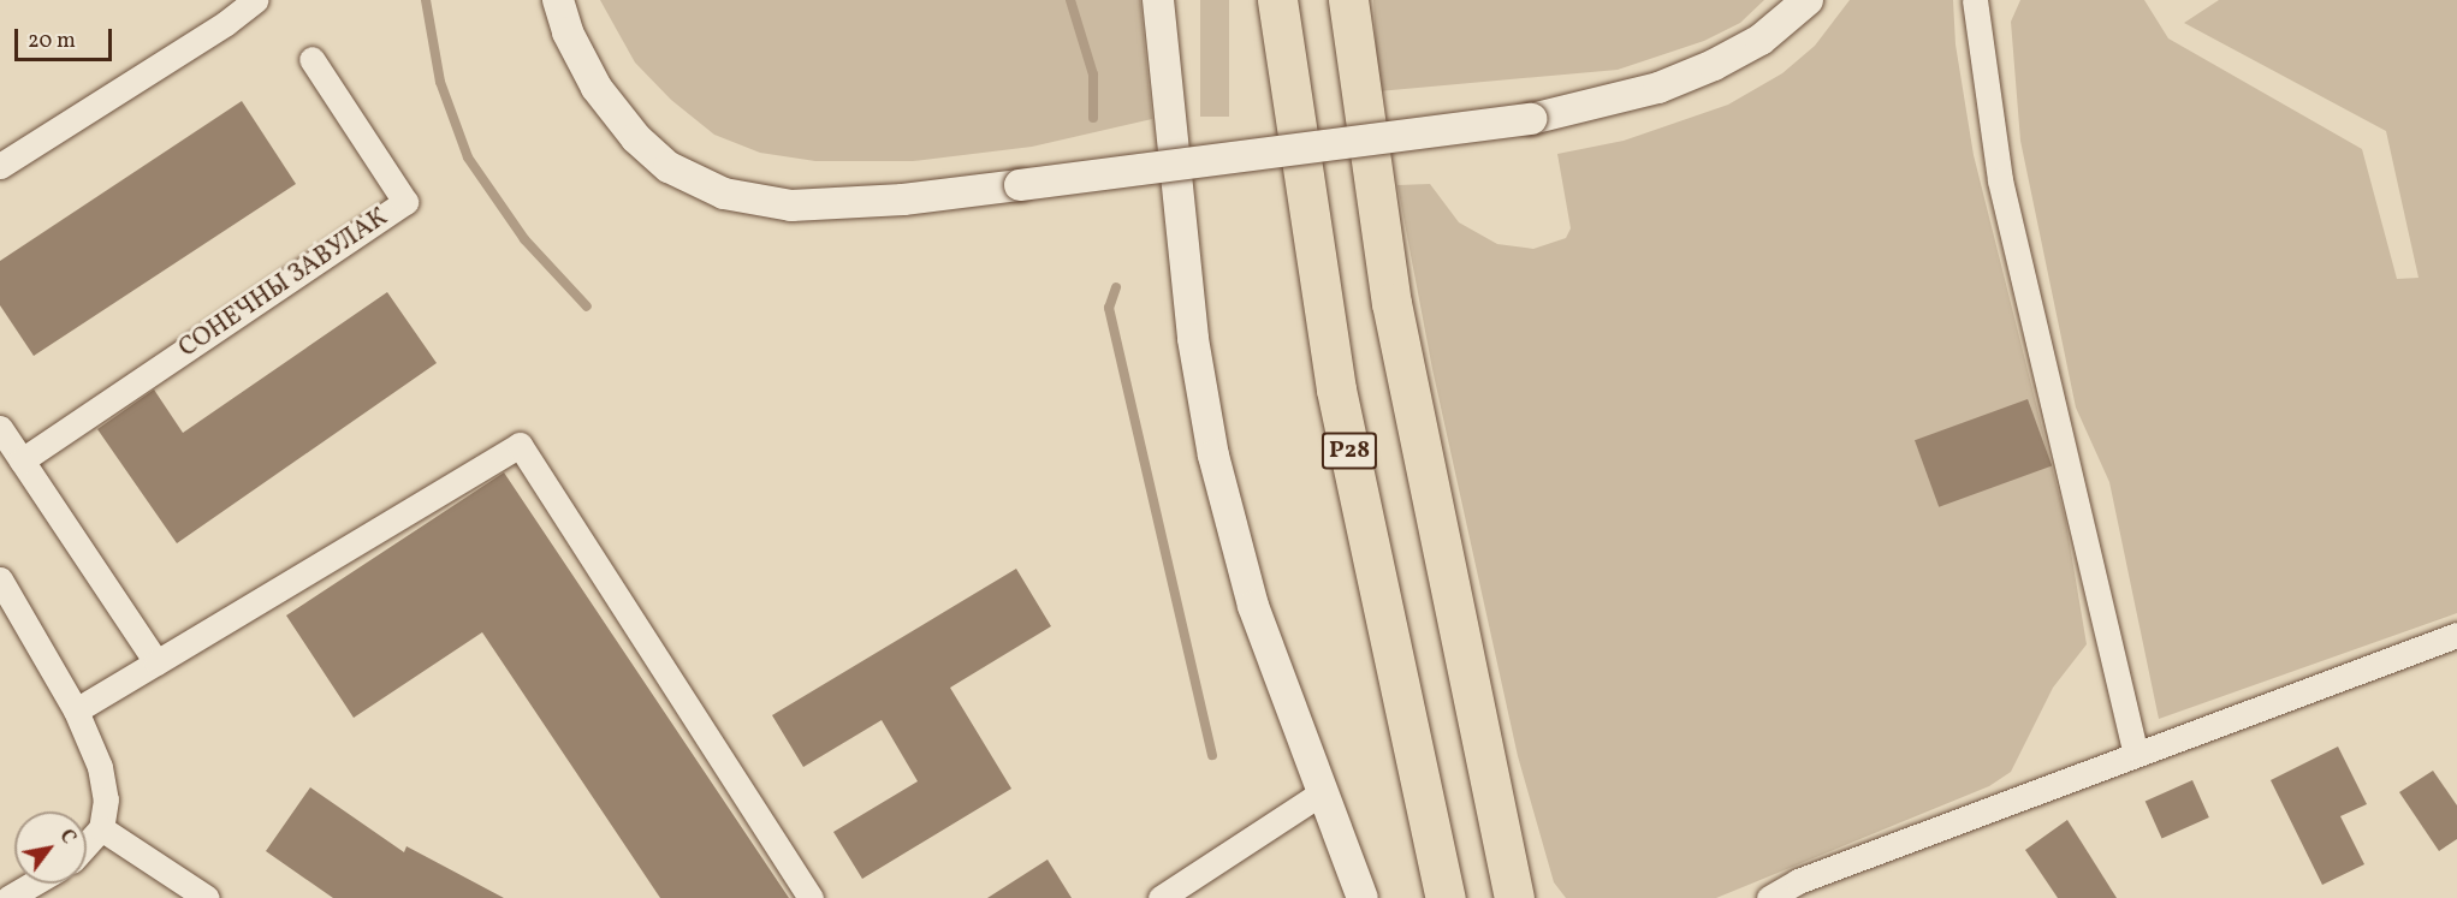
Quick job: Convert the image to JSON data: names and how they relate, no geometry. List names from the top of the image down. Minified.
{"streets":{"highway":["Р28"],"street":["СОНЕЧНЫ ЗАВУЛАК"]},"scale_bar":"20 m","north":"top right"}
